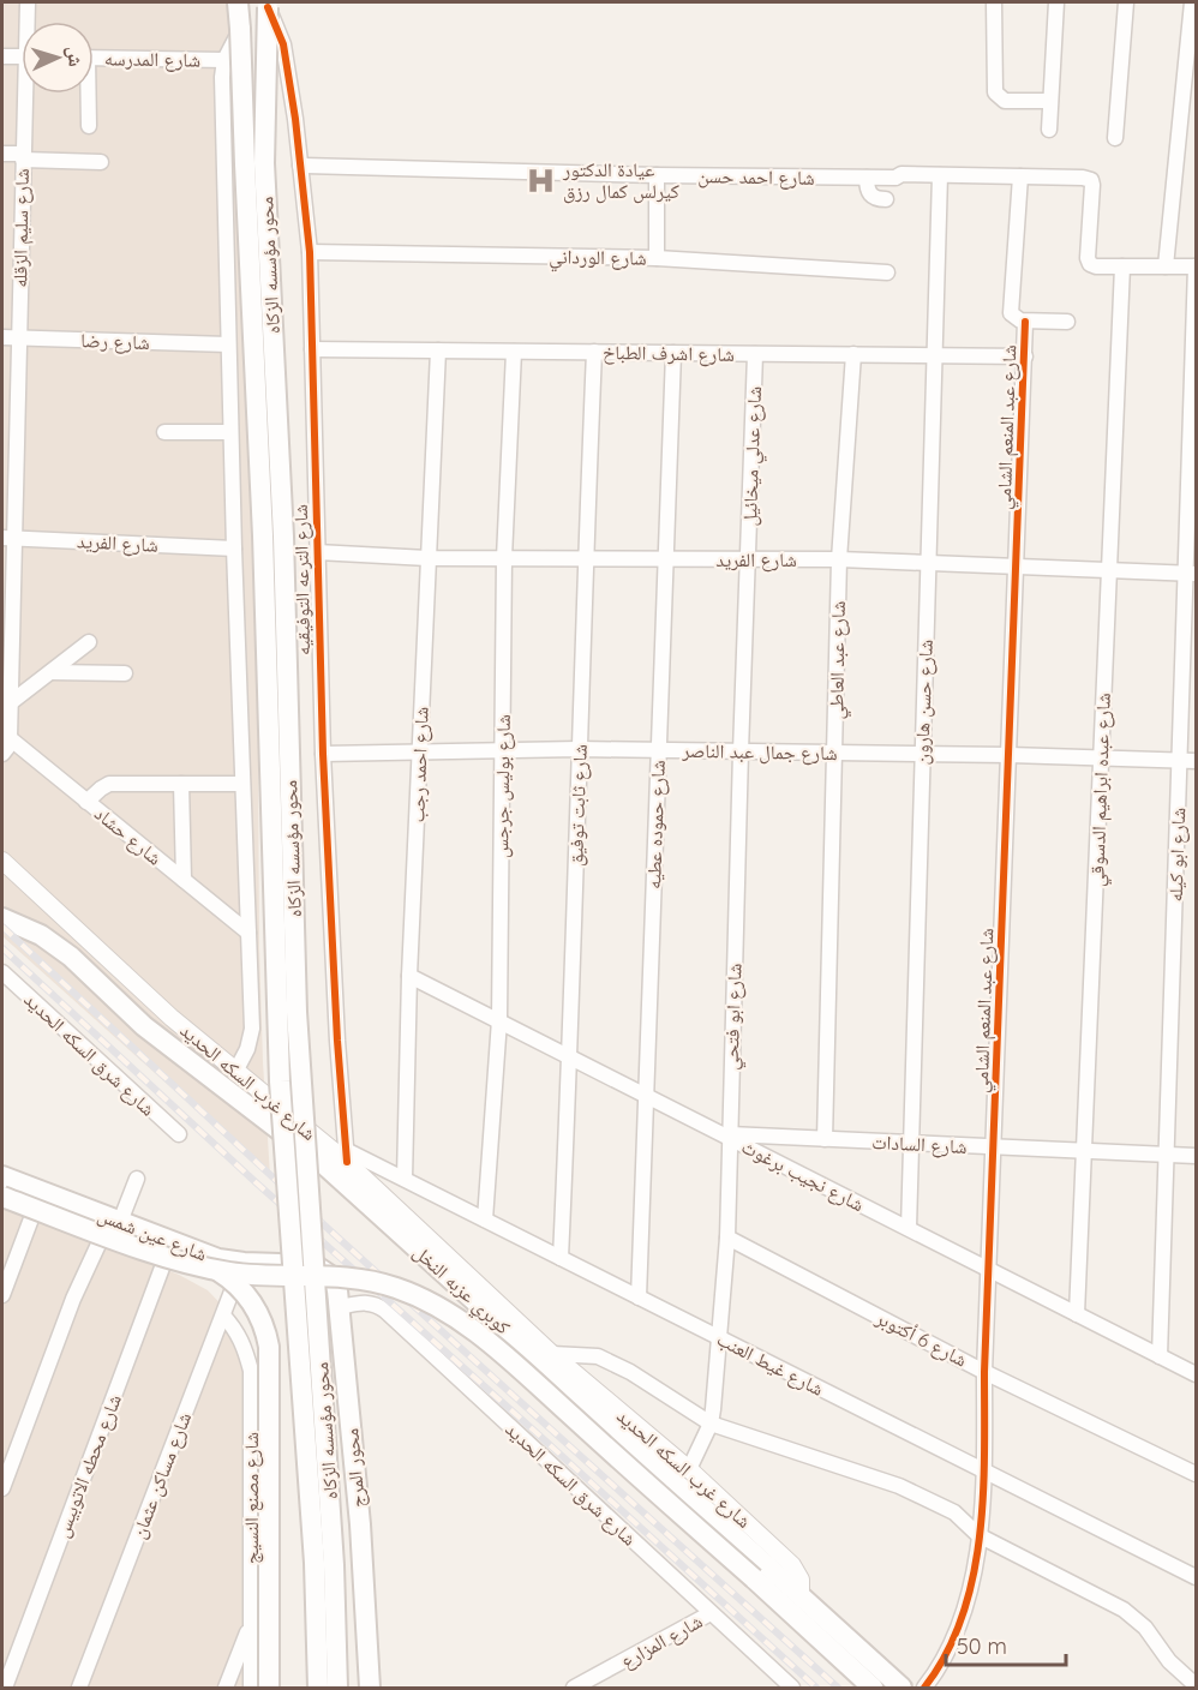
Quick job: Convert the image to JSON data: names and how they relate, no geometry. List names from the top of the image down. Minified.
{"streets":{"main road":["محور مؤسسه الزكاه","شارع عين شمس","كوبري عزبه النخل","محور المرج"],"street":["شارع المدرسه","شارع احمد حسن","شارع سليم الزقله","شارع الورداني","شارع رضا","شارع اشرف الطباخ","شارع عبد المنعم الشامي","شارع عدلي ميخائيل","شارع الفريد","شارع الترعه التوفيقيه","شارع عبد العاطي","شارع حسن هارون","شارع جمال عبد الناصر","شارع احمد رجب","شارع بوليس جرجس","شارع عبده ابراهيم الدسوقي","شارع ثابت توفيق","شارع حموده عطيه","شارع حشاد","شارع ابو كيله","شارع ابو فتحي","شارع شرق السكه الحديد","شارع غرب السكه الحديد","شارع السادات","شارع نجيب برغوث","شارع 6 أكتوبر","شارع غيط العنب","شارع محطه الاتوبيس","شارع مساكن عثمان","شارع مصنع النسيج","شارع المزارع"]},"crossings":[["شارع احمد حسن","شارع الترعه التوفيقيه"],["شارع احمد حسن","شارع حسن هارون"],["شارع احمد حسن","شارع عبده ابراهيم الدسوقي"],["شارع سليم الزقله","شارع رضا"],["شارع سليم الزقله","شارع الفريد"],["شارع سليم الزقله","شارع حشاد"],["شارع الورداني","شارع الترعه التوفيقيه"],["محور مؤسسه الزكاه","شارع الترعه التوفيقيه"],["شارع اشرف الطباخ","شارع عبد المنعم الشامي"],["شارع اشرف الطباخ","شارع عدلي ميخائيل"],["شارع اشرف الطباخ","شارع الترعه التوفيقيه"],["شارع اشرف الطباخ","شارع عبد العاطي"],["شارع اشرف الطباخ","شارع حسن هارون"],["شارع اشرف الطباخ","شارع احمد رجب"],["شارع اشرف الطباخ","شارع بوليس جرجس"],["شارع اشرف الطباخ","شارع ثابت توفيق"],["شارع اشرف الطباخ","شارع حموده عطيه"],["شارع عبد المنعم الشامي","شارع الفريد"],["شارع عبد المنعم الشامي","شارع جمال عبد الناصر"],["شارع عبد المنعم الشامي","شارع السادات"],["شارع عبد المنعم الشامي","شارع نجيب برغوث"],["شارع عبد المنعم الشامي","شارع 6 أكتوبر"],["شارع عبد المنعم الشامي","شارع غيط العنب"],["شارع عدلي ميخائيل","شارع الفريد"],["شارع عدلي ميخائيل","شارع ابو فتحي"],["شارع الفريد","شارع الترعه التوفيقيه"],["شارع الفريد","شارع عبد العاطي"],["شارع الفريد","شارع حسن هارون"],["شارع الفريد","شارع احمد رجب"],["شارع الفريد","شارع بوليس جرجس"],["شارع الفريد","شارع عبده ابراهيم الدسوقي"],["شارع الفريد","شارع ثابت توفيق"],["شارع الفريد","شارع حموده عطيه"],["شارع الفريد","شارع ابو كيله"],["شارع الفريد","شارع ابو فتحي"],["شارع الترعه التوفيقيه","شارع جمال عبد الناصر"],["شارع الترعه التوفيقيه","شارع غرب السكه الحديد"],["شارع الترعه التوفيقيه","شارع غيط العنب"],["شارع عبد العاطي","شارع جمال عبد الناصر"],["شارع عبد العاطي","شارع السادات"],["شارع حسن هارون","شارع جمال عبد الناصر"],["شارع حسن هارون","شارع السادات"],["شارع حسن هارون","شارع نجيب برغوث"],["شارع جمال عبد الناصر","شارع احمد رجب"],["شارع جمال عبد الناصر","شارع بوليس جرجس"],["شارع جمال عبد الناصر","شارع عبده ابراهيم الدسوقي"],["شارع جمال عبد الناصر","شارع ثابت توفيق"],["شارع جمال عبد الناصر","شارع حموده عطيه"],["شارع جمال عبد الناصر","شارع ابو كيله"],["شارع جمال عبد الناصر","شارع ابو فتحي"],["شارع احمد رجب","شارع نجيب برغوث"],["شارع احمد رجب","شارع غيط العنب"],["شارع بوليس جرجس","شارع نجيب برغوث"],["شارع بوليس جرجس","شارع غيط العنب"],["شارع عبده ابراهيم الدسوقي","شارع السادات"],["شارع عبده ابراهيم الدسوقي","شارع نجيب برغوث"],["شارع ثابت توفيق","شارع نجيب برغوث"],["شارع ثابت توفيق","شارع غيط العنب"],["شارع حموده عطيه","شارع نجيب برغوث"],["شارع حموده عطيه","شارع غيط العنب"],["شارع ابو كيله","شارع السادات"],["شارع ابو كيله","شارع نجيب برغوث"],["شارع ابو فتحي","شارع غرب السكه الحديد"],["شارع ابو فتحي","شارع السادات"],["شارع ابو فتحي","شارع نجيب برغوث"],["شارع ابو فتحي","شارع 6 أكتوبر"],["شارع ابو فتحي","شارع غيط العنب"],["شارع شرق السكه الحديد","محور المرج"],["شارع شرق السكه الحديد","شارع المزارع"],["شارع غرب السكه الحديد","كوبري عزبه النخل"],["شارع غرب السكه الحديد","شارع غيط العنب"],["شارع السادات","شارع نجيب برغوث"],["شارع عين شمس","كوبري عزبه النخل"],["شارع عين شمس","شارع محطه الاتوبيس"],["شارع عين شمس","محور المرج"],["شارع عين شمس","شارع مساكن عثمان"],["شارع مساكن عثمان","شارع مصنع النسيج"]],"places":{"hospital":["عيادة الدكتور كيرلس كمال رزق"]},"scale_bar":"50 m","north":"right"}
